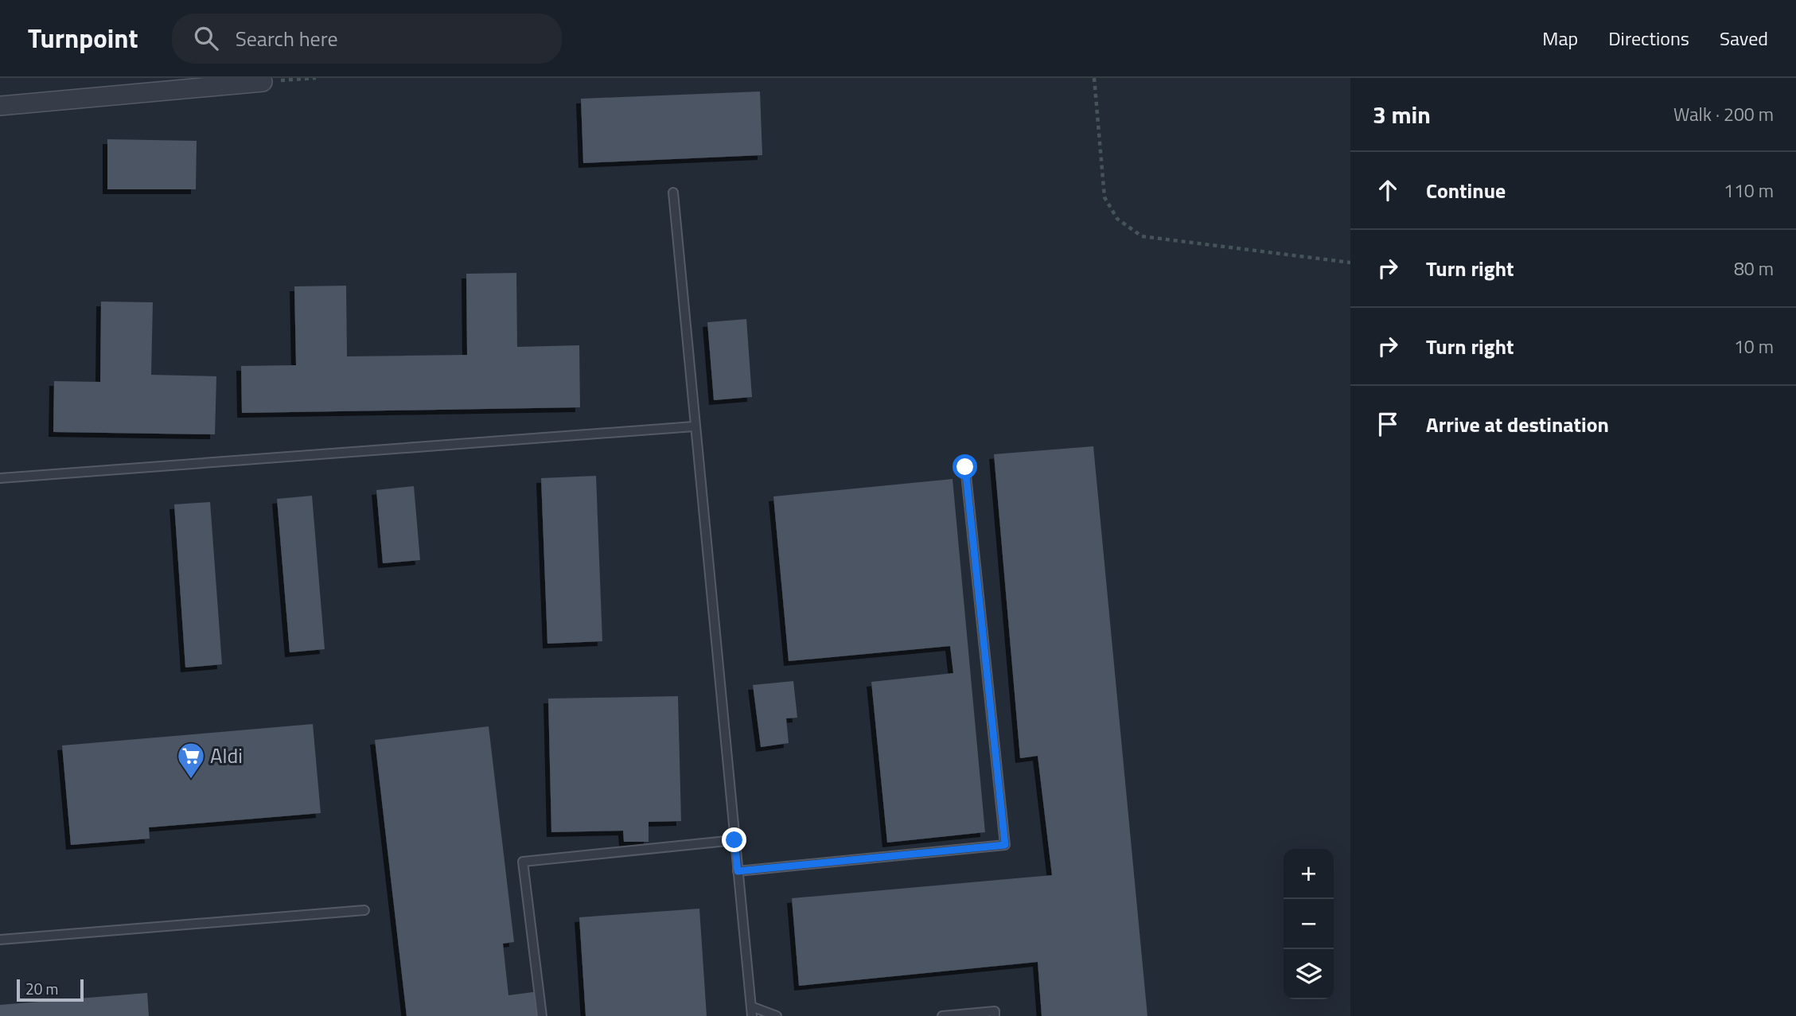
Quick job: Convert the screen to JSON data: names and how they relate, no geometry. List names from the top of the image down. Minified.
{"places":{"supermarket":["Aldi"]},"scale_bar":"20 m","page":{"header":"Turnpoint","search":"Search here","nav":["Map","Directions","Saved"],"heading":["3 min","Walk · 200 m"],"list":[["Continue","110 m"],["Turn right","80 m"],["Turn right","10 m"],"Arrive at destination"],"map_buttons":["+","−"],"scale":"20 m"}}
